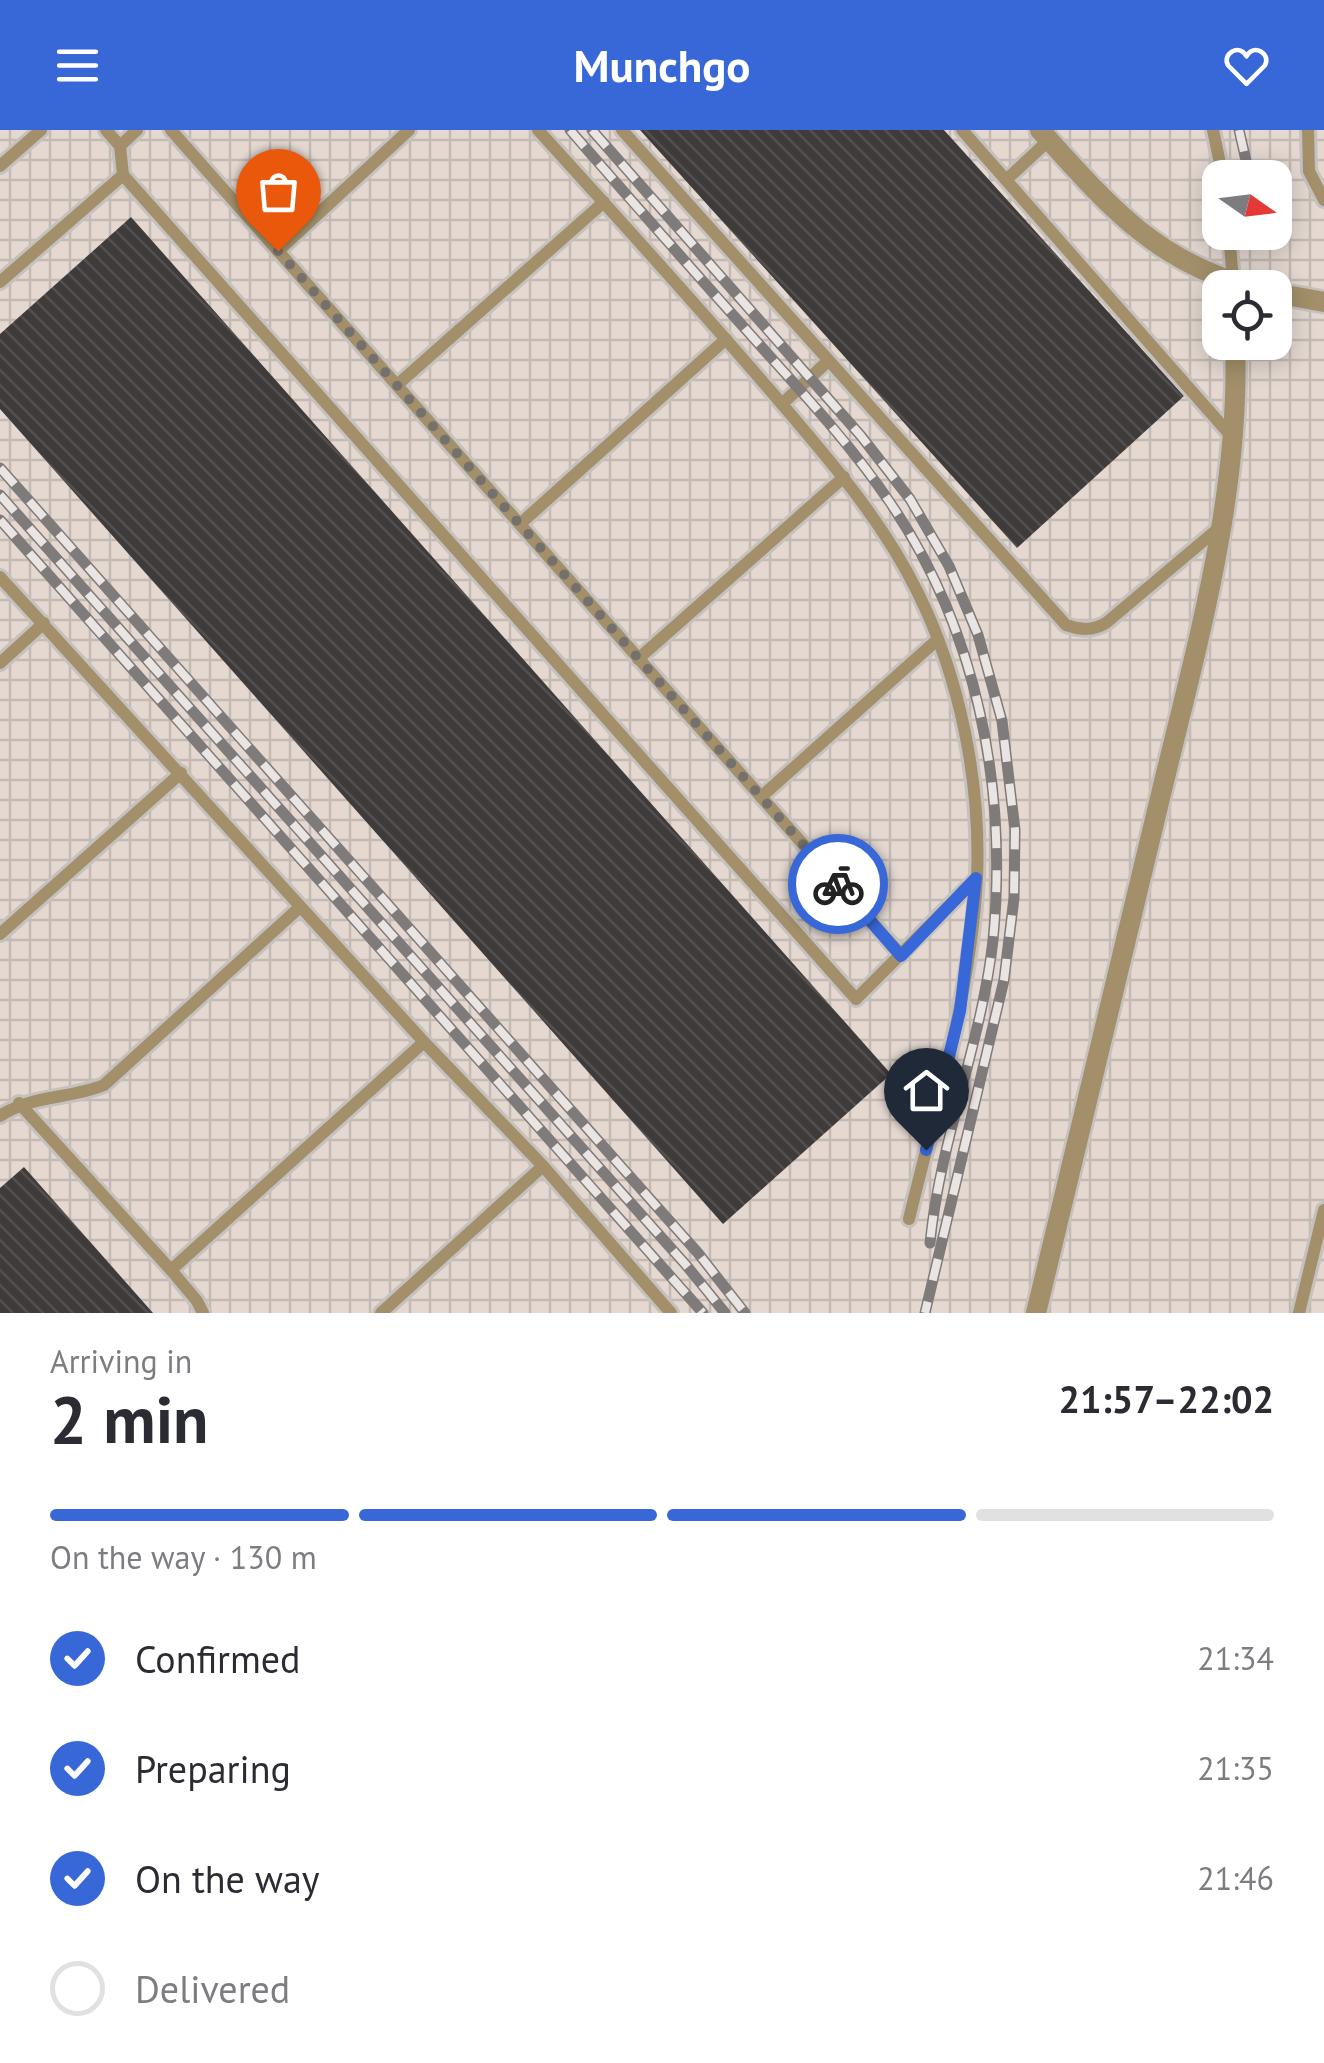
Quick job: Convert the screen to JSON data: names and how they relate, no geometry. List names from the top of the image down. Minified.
{"north":"right","page":{"header":"Munchgo","heading":["2 min","Arriving in","21:57–22:02"],"bar":"On the way · 130 m","list":[["Confirmed","21:34"],["Preparing","21:35"],["On the way","21:46"],"Delivered"]}}
